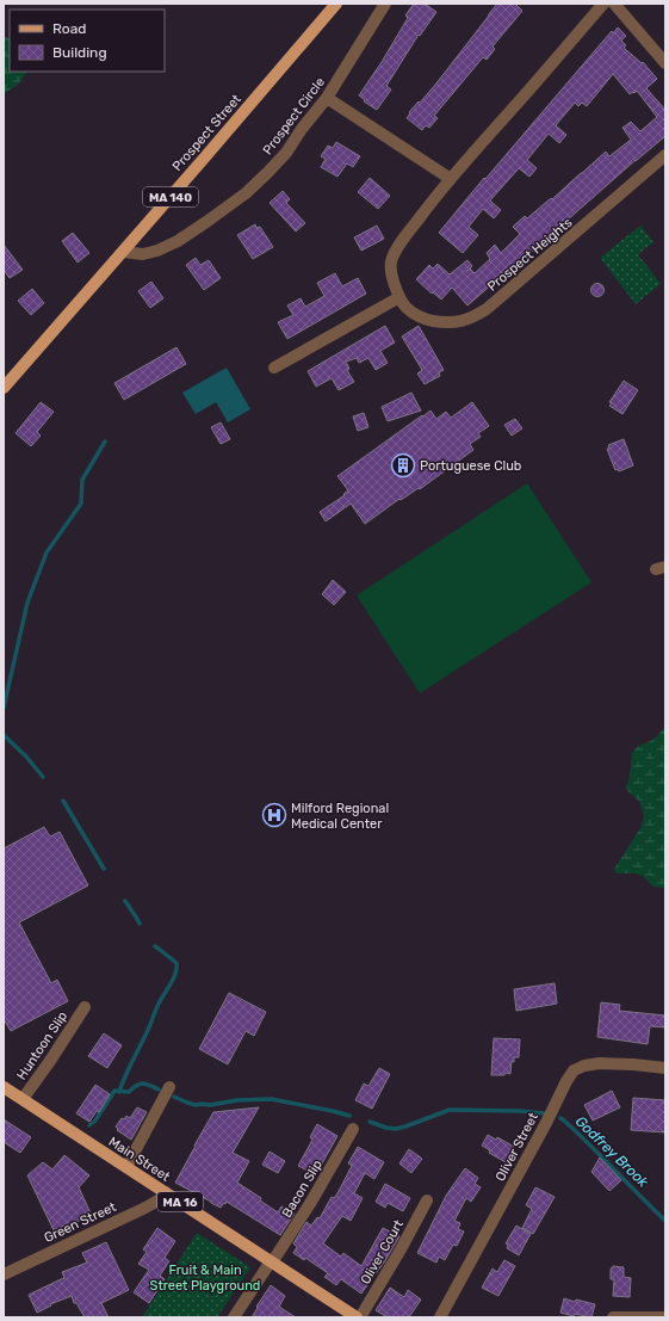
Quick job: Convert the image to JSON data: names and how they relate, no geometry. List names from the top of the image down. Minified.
{"streets":{"main road":["Prospect Street","MA 140","Main Street","MA 16"],"street":["Prospect Circle","Prospect Heights","Huntoon Slip","Oliver Street","Bacon Slip","Green Street","Oliver Court"]},"crossings":[["Prospect Circle","Prospect Street"],["Huntoon Slip","Main Street"],["Main Street","Bacon Slip"],["Main Street","Green Street"],["Main Street","Oliver Court"]],"water":["Godfrey Brook"],"parks":["Fruit & Main Street Playground"],"places":{"building":["Portuguese Club"],"hospital":["Milford Regional Medical Center"]},"legend":["Road","Building"]}
